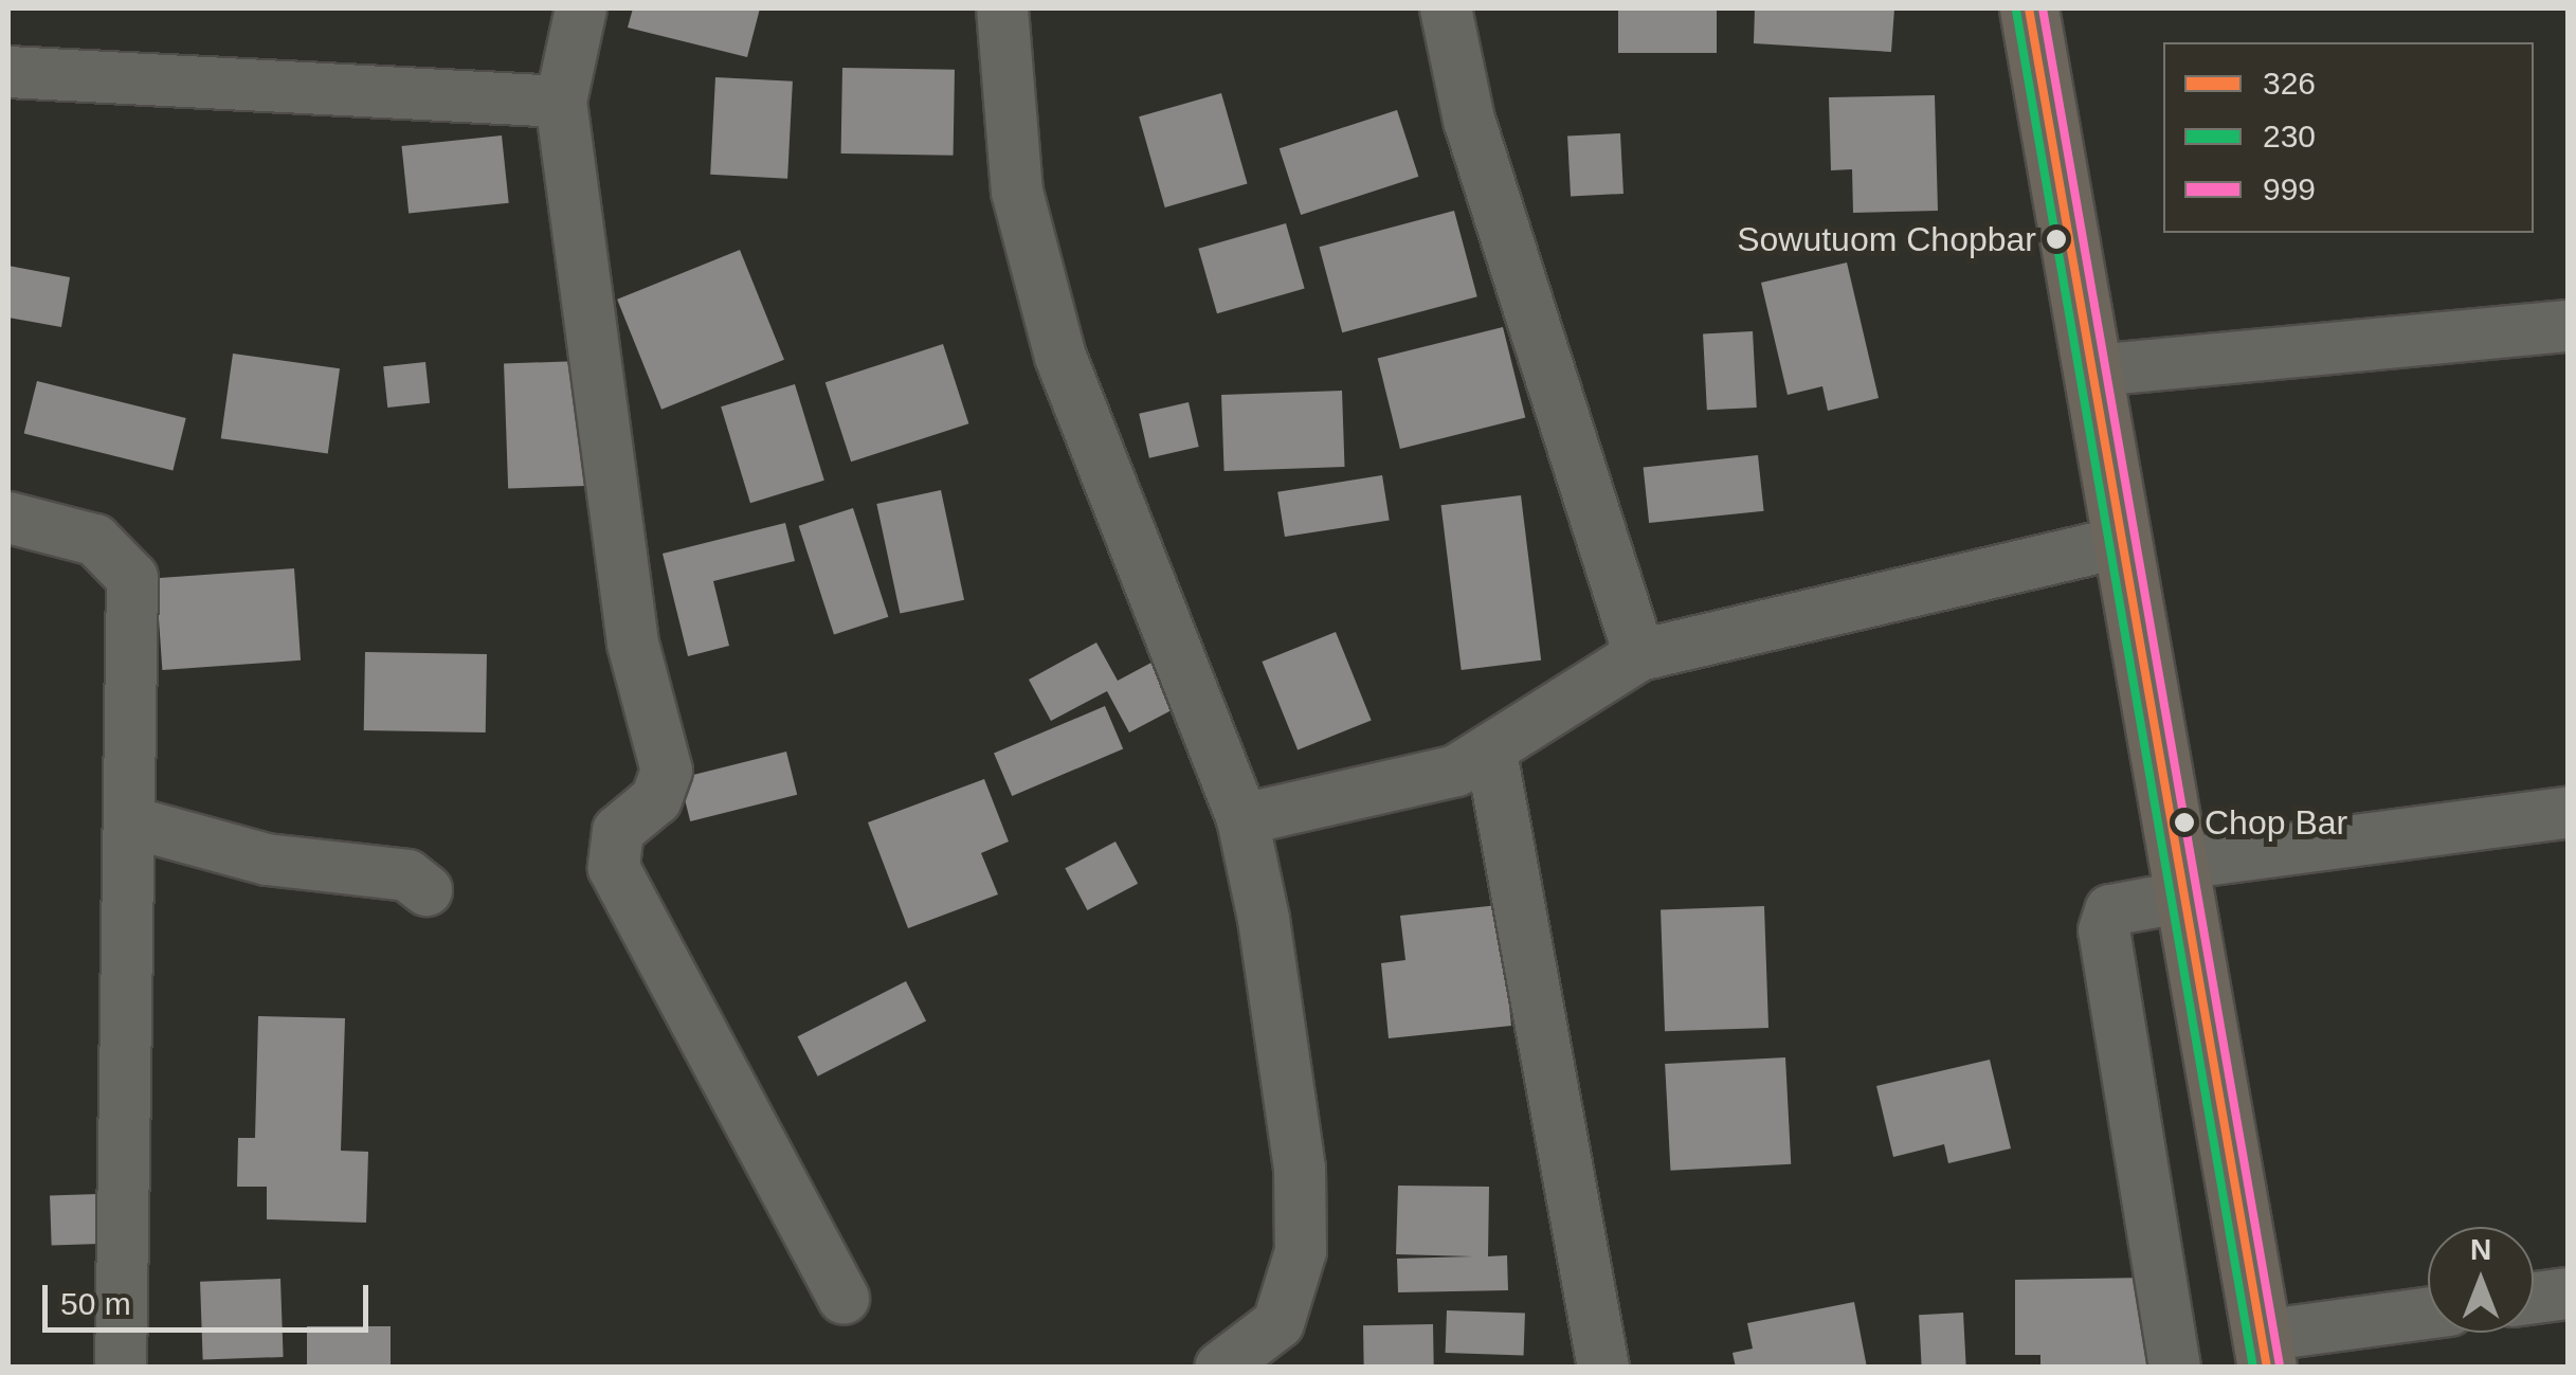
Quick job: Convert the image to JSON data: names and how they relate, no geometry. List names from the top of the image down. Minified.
{"places":["Sowutuom Chopbar","Chop Bar"],"lines":["transit line 326","transit line 999","transit line 230"],"legend":["326","230","999"],"scale_bar":"50 m","north":"top"}
